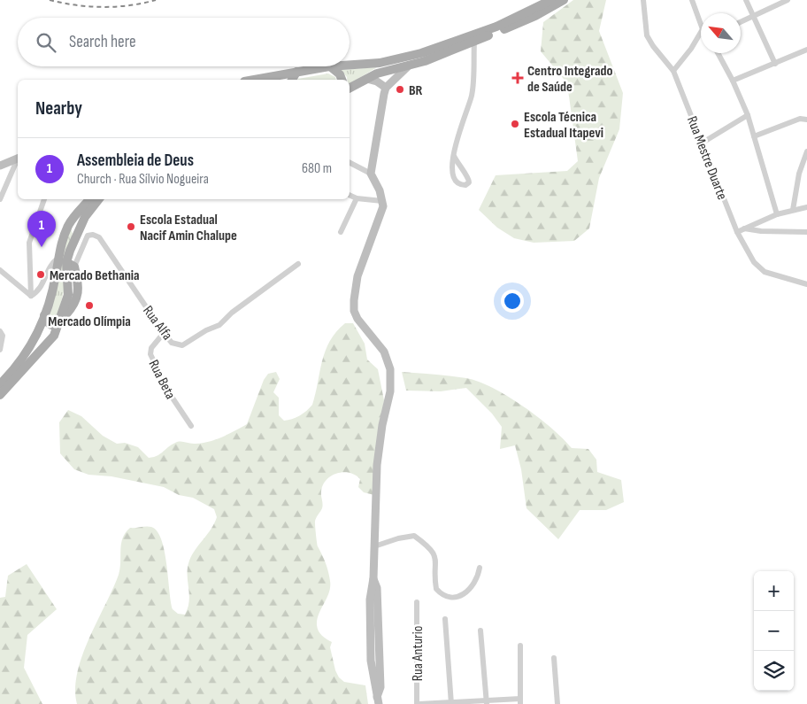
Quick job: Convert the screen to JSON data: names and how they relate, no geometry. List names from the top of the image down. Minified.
{"streets":{"street":["Rua Mestre Duarte","Rua Alfa","Rua Beta","Rua Anturio"]},"crossings":[["Rua Alfa","Rua Beta"]],"places":{"health":["Centro Integrado de Saúde"],"other":["BR","Escola Técnica Estadual Itapevi","Escola Estadual Nacif Amin Chalupe","Mercado Bethania","Mercado Olímpia"]},"north":"top left","page":{"search":"Search here","heading":"Nearby","list":[{"mark":"1","name":"Assembleia de Deus","note":"Church · Rua Sílvio Nogueira","value":"680 m"}],"pins":"1","map_buttons":["+","−"]}}
